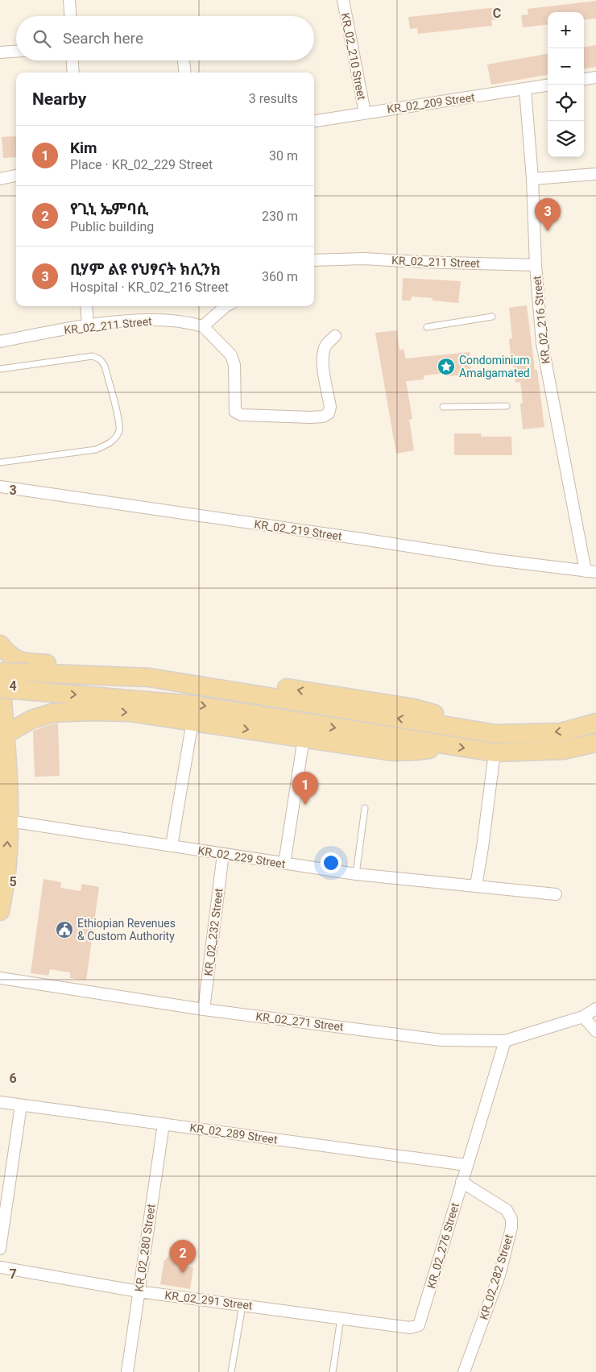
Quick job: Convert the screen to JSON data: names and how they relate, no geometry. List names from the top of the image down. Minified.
{"streets":{"street":["KR_02_210 Street","KR_02_209 Street","KR_02_211 Street","KR_02_216 Street","KR_02_219 Street","KR_02_229 Street","KR_02_232 Street","KR_02_271 Street","KR_02_289 Street","KR_02_276 Street","KR_02_280 Street","KR_02_282 Street","KR_02_291 Street"]},"crossings":[["KR_02_210 Street","KR_02_209 Street"],["KR_02_209 Street","KR_02_216 Street"],["KR_02_211 Street","KR_02_216 Street"],["KR_02_216 Street","KR_02_219 Street"],["KR_02_229 Street","KR_02_232 Street"],["KR_02_232 Street","KR_02_271 Street"],["KR_02_271 Street","KR_02_276 Street"],["KR_02_289 Street","KR_02_276 Street"],["KR_02_289 Street","KR_02_280 Street"],["KR_02_276 Street","KR_02_282 Street"],["KR_02_276 Street","KR_02_291 Street"],["KR_02_280 Street","KR_02_291 Street"]],"places":{"place":["Condominium Amalgamated"],"public building":["Ethiopian Revenues & Custom Authority"]},"page":{"map_buttons":["+","−"],"search":"Search here","heading":["Nearby","3 results"],"list":[{"mark":"1","name":"Kim","note":"Place · KR_02_229 Street","value":"30 m"},{"mark":"2","name":"የጊኒ ኤምባሲ","note":"Public building","value":"230 m"},{"mark":"3","name":"ቢሃም ልዩ የህፃናት ክሊንክ","note":"Hospital · KR_02_216 Street","value":"360 m"}],"pins":["3","1","2"]},"grid":{"columns":["C"],"rows":["3","4","5","6","7"]}}
